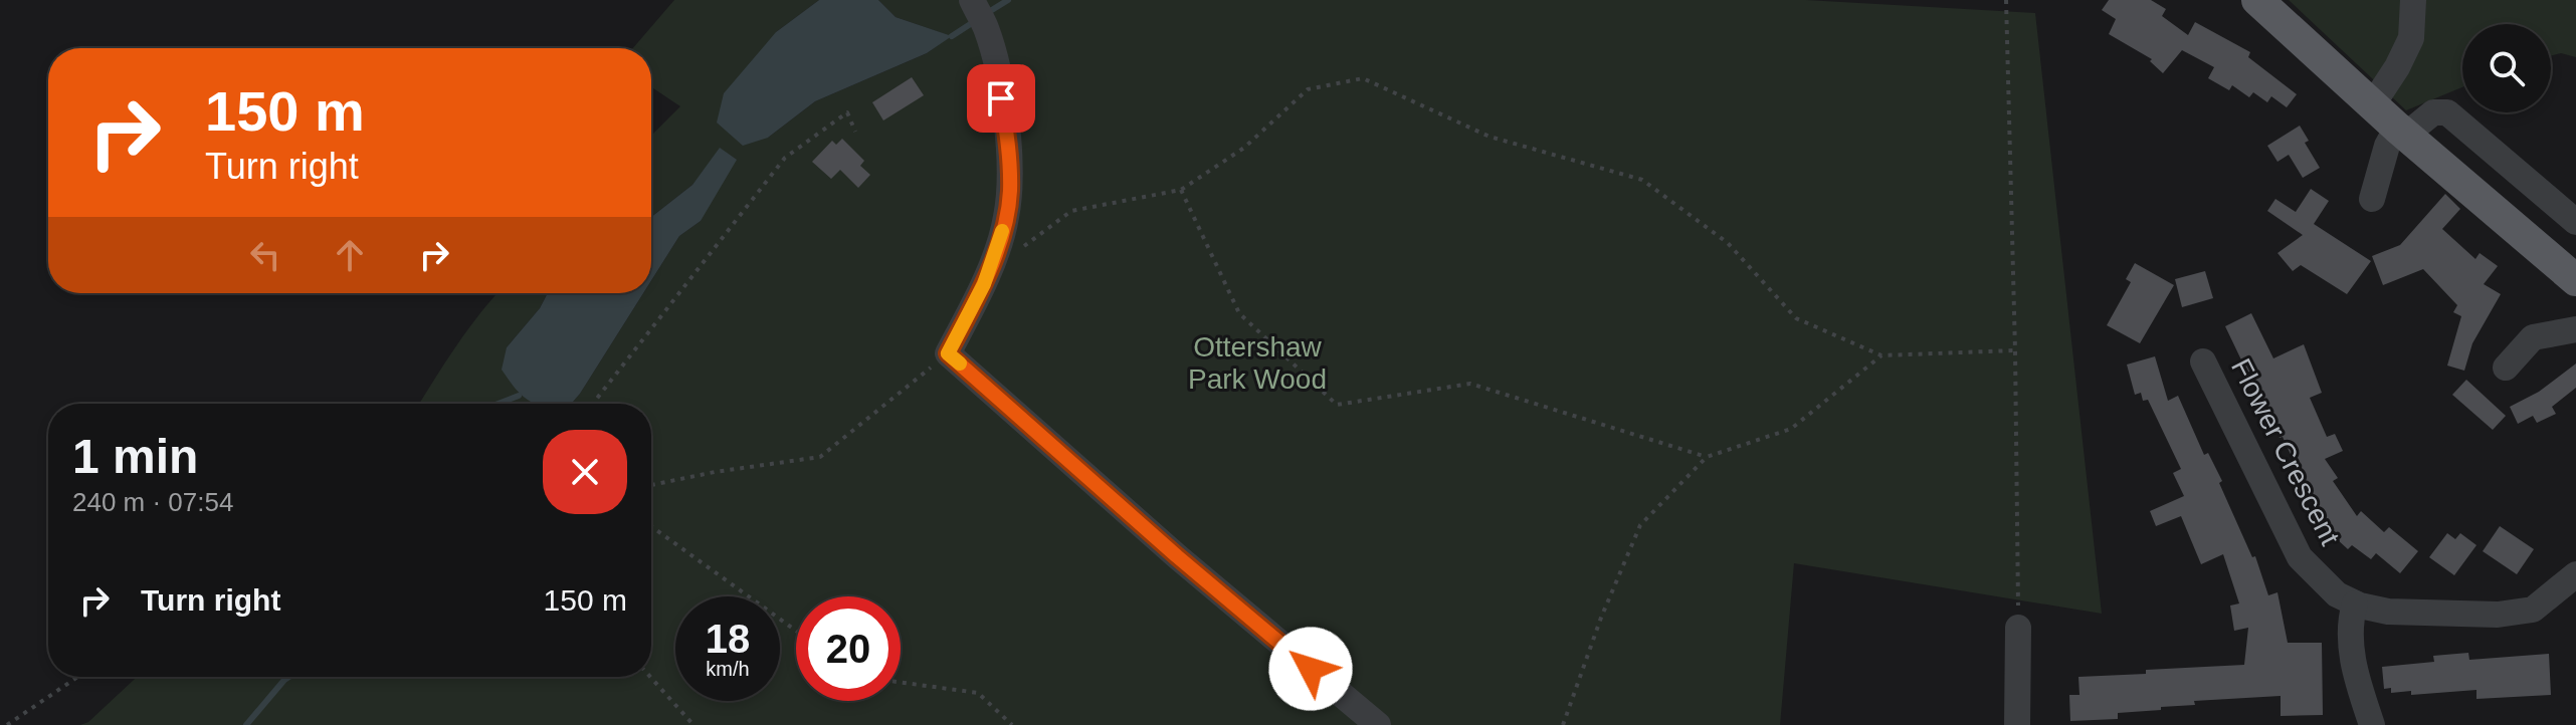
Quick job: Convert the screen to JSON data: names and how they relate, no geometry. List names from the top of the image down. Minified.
{"streets":{"street":["Flower Crescent"]},"parks":["Ottershaw Park Wood"],"page":{"turn":["150 m","Turn right"],"heading":["1 min","240 m · 07:54"],"list":[{"name":"Turn right","value":"150 m"}],"speed":"18 km/h","limit":"20"}}
